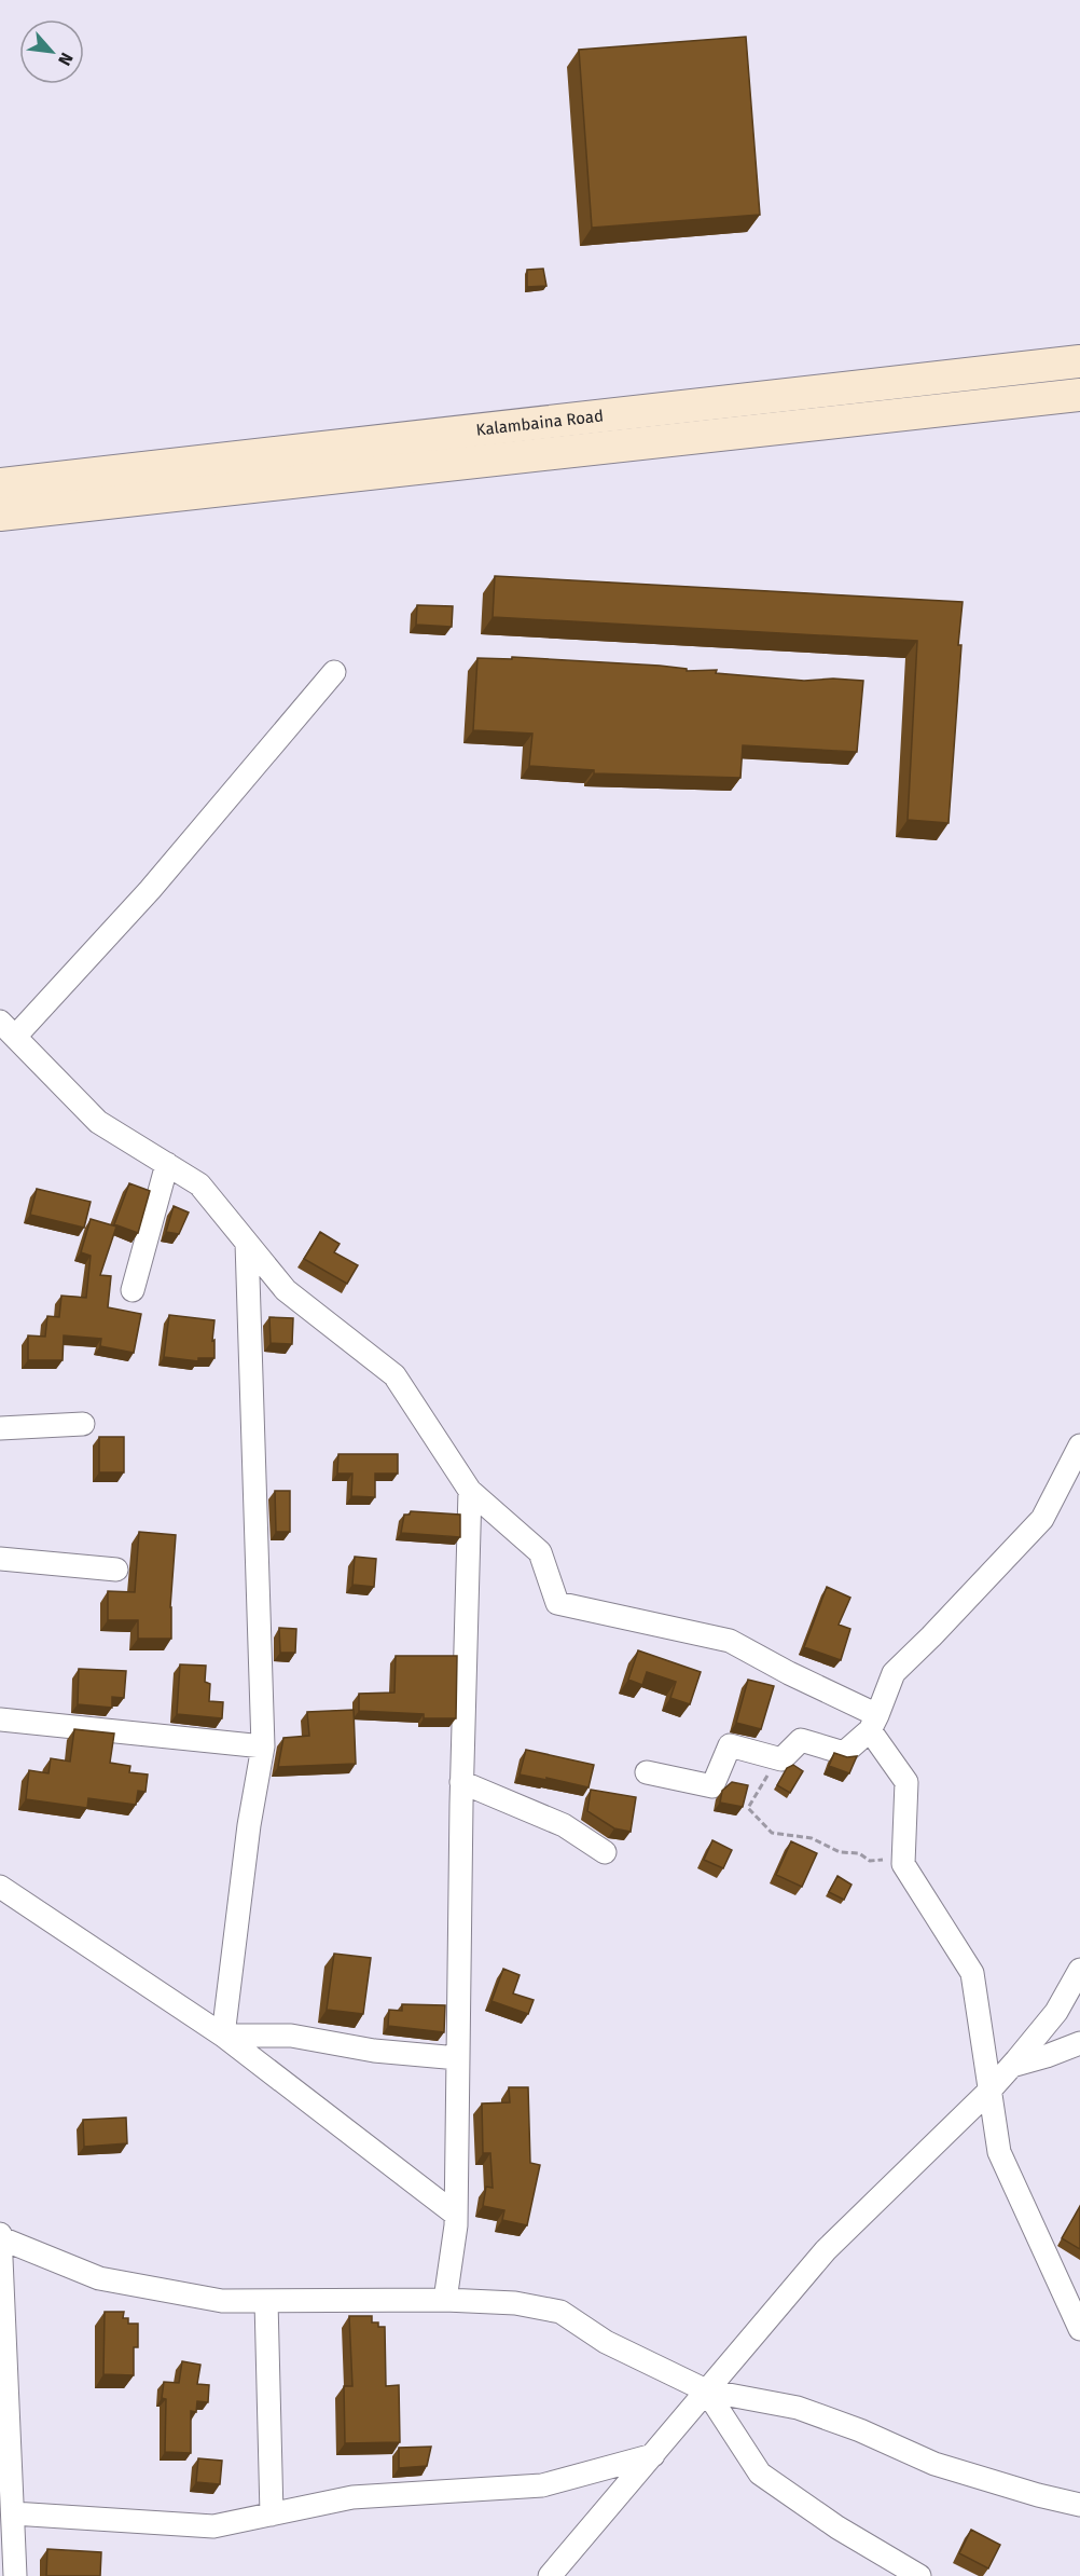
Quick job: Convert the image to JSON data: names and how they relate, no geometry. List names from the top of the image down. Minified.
{"streets":{"main road":["Kalambaina Road"]},"north":"bottom right"}
